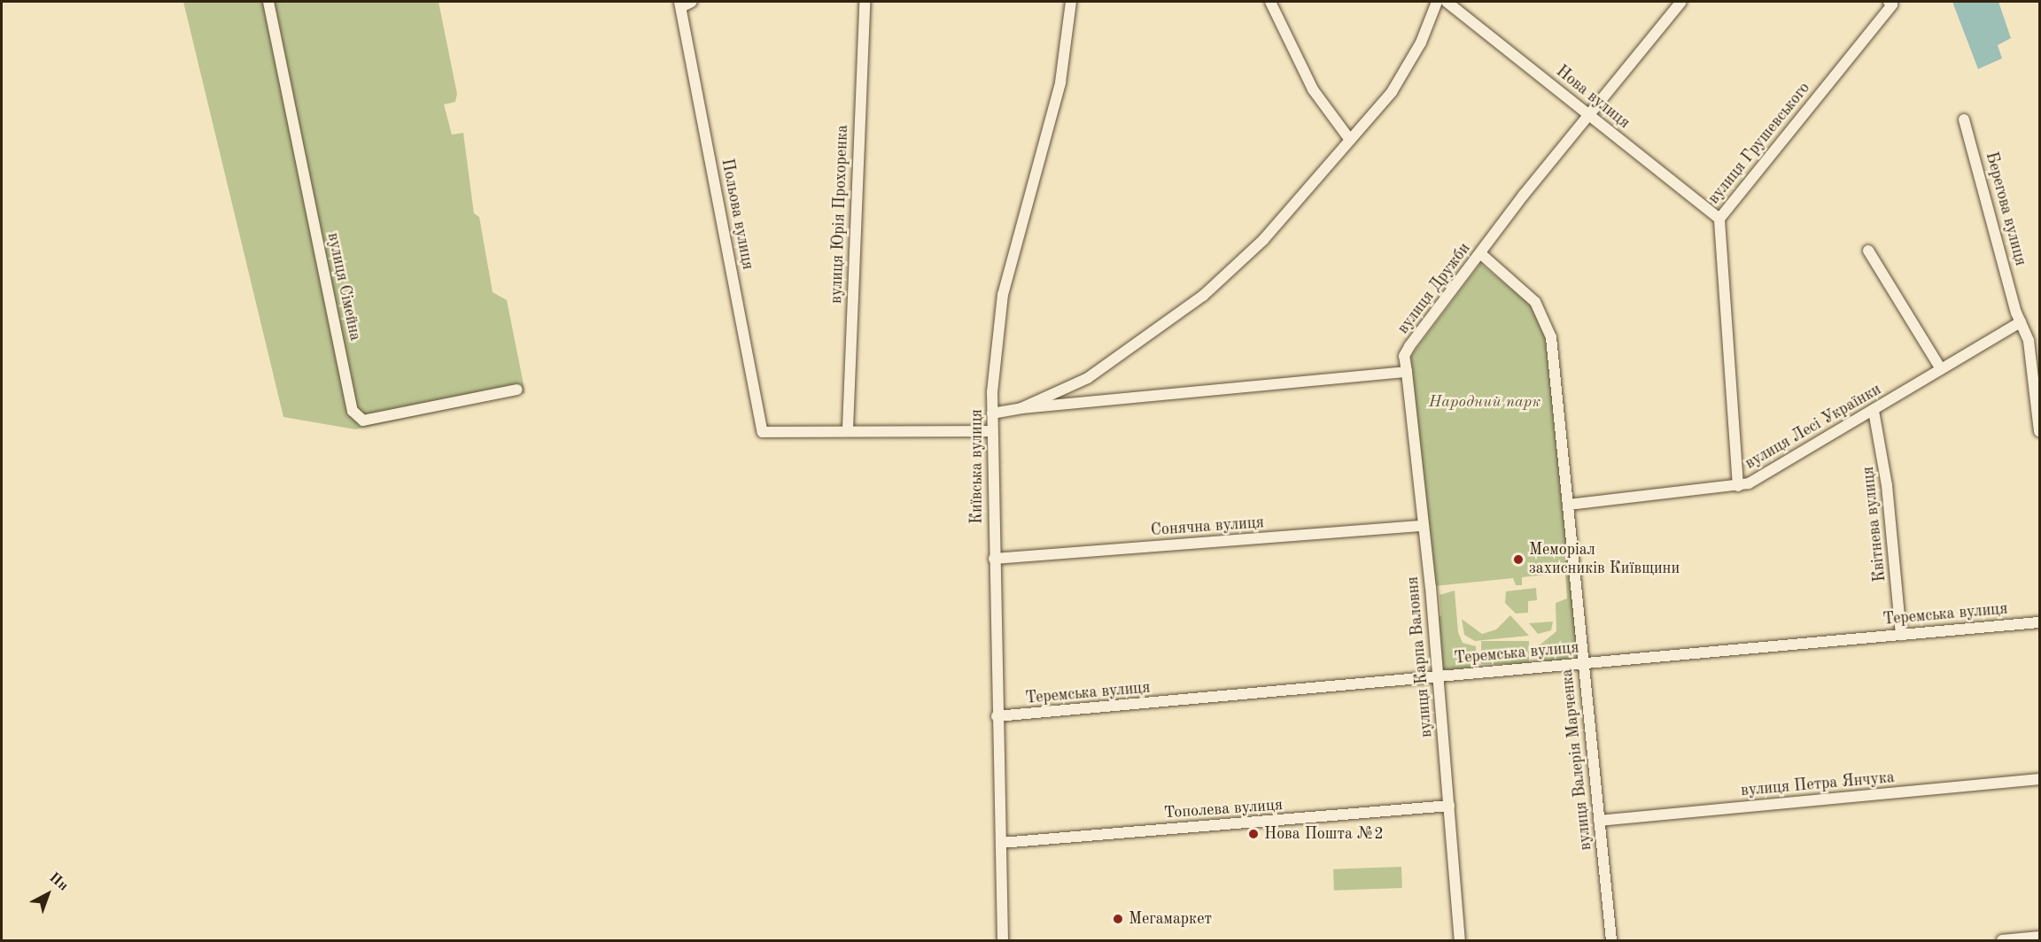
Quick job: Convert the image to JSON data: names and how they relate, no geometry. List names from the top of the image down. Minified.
{"streets":{"street":["Нова вулиця","вулиця Грушевського","Берегова вулиця","Польова вулиця","вулиця Юрія Прохоренка","вулиця Сімейна","вулиця Дружби","вулиця Лесі Українки","Київська вулиця","Квітнева вулиця","Сонячна вулиця","Теремська вулиця","вулиця Карпа Валовня","вулиця Валерія Марченка","вулиця Петра Янчука","Тополева вулиця"]},"crossings":[["Нова вулиця","вулиця Грушевського"],["Нова вулиця","вулиця Дружби"],["вулиця Грушевського","вулиця Лесі Українки"],["Берегова вулиця","вулиця Лесі Українки"],["Польова вулиця","вулиця Юрія Прохоренка"],["вулиця Дружби","вулиця Карпа Валовня"],["вулиця Дружби","вулиця Валерія Марченка"],["вулиця Лесі Українки","Квітнева вулиця"],["вулиця Лесі Українки","вулиця Валерія Марченка"],["Київська вулиця","Сонячна вулиця"],["Київська вулиця","Теремська вулиця"],["Київська вулиця","Тополева вулиця"],["Квітнева вулиця","Теремська вулиця"],["Сонячна вулиця","вулиця Карпа Валовня"],["Теремська вулиця","вулиця Карпа Валовня"],["Теремська вулиця","вулиця Валерія Марченка"],["вулиця Карпа Валовня","Тополева вулиця"],["вулиця Валерія Марченка","вулиця Петра Янчука"]],"parks":["Народний парк"],"places":["Меморіал захисників Київщини","Нова Пошта №2","Мегамаркет"],"north":"top right"}
